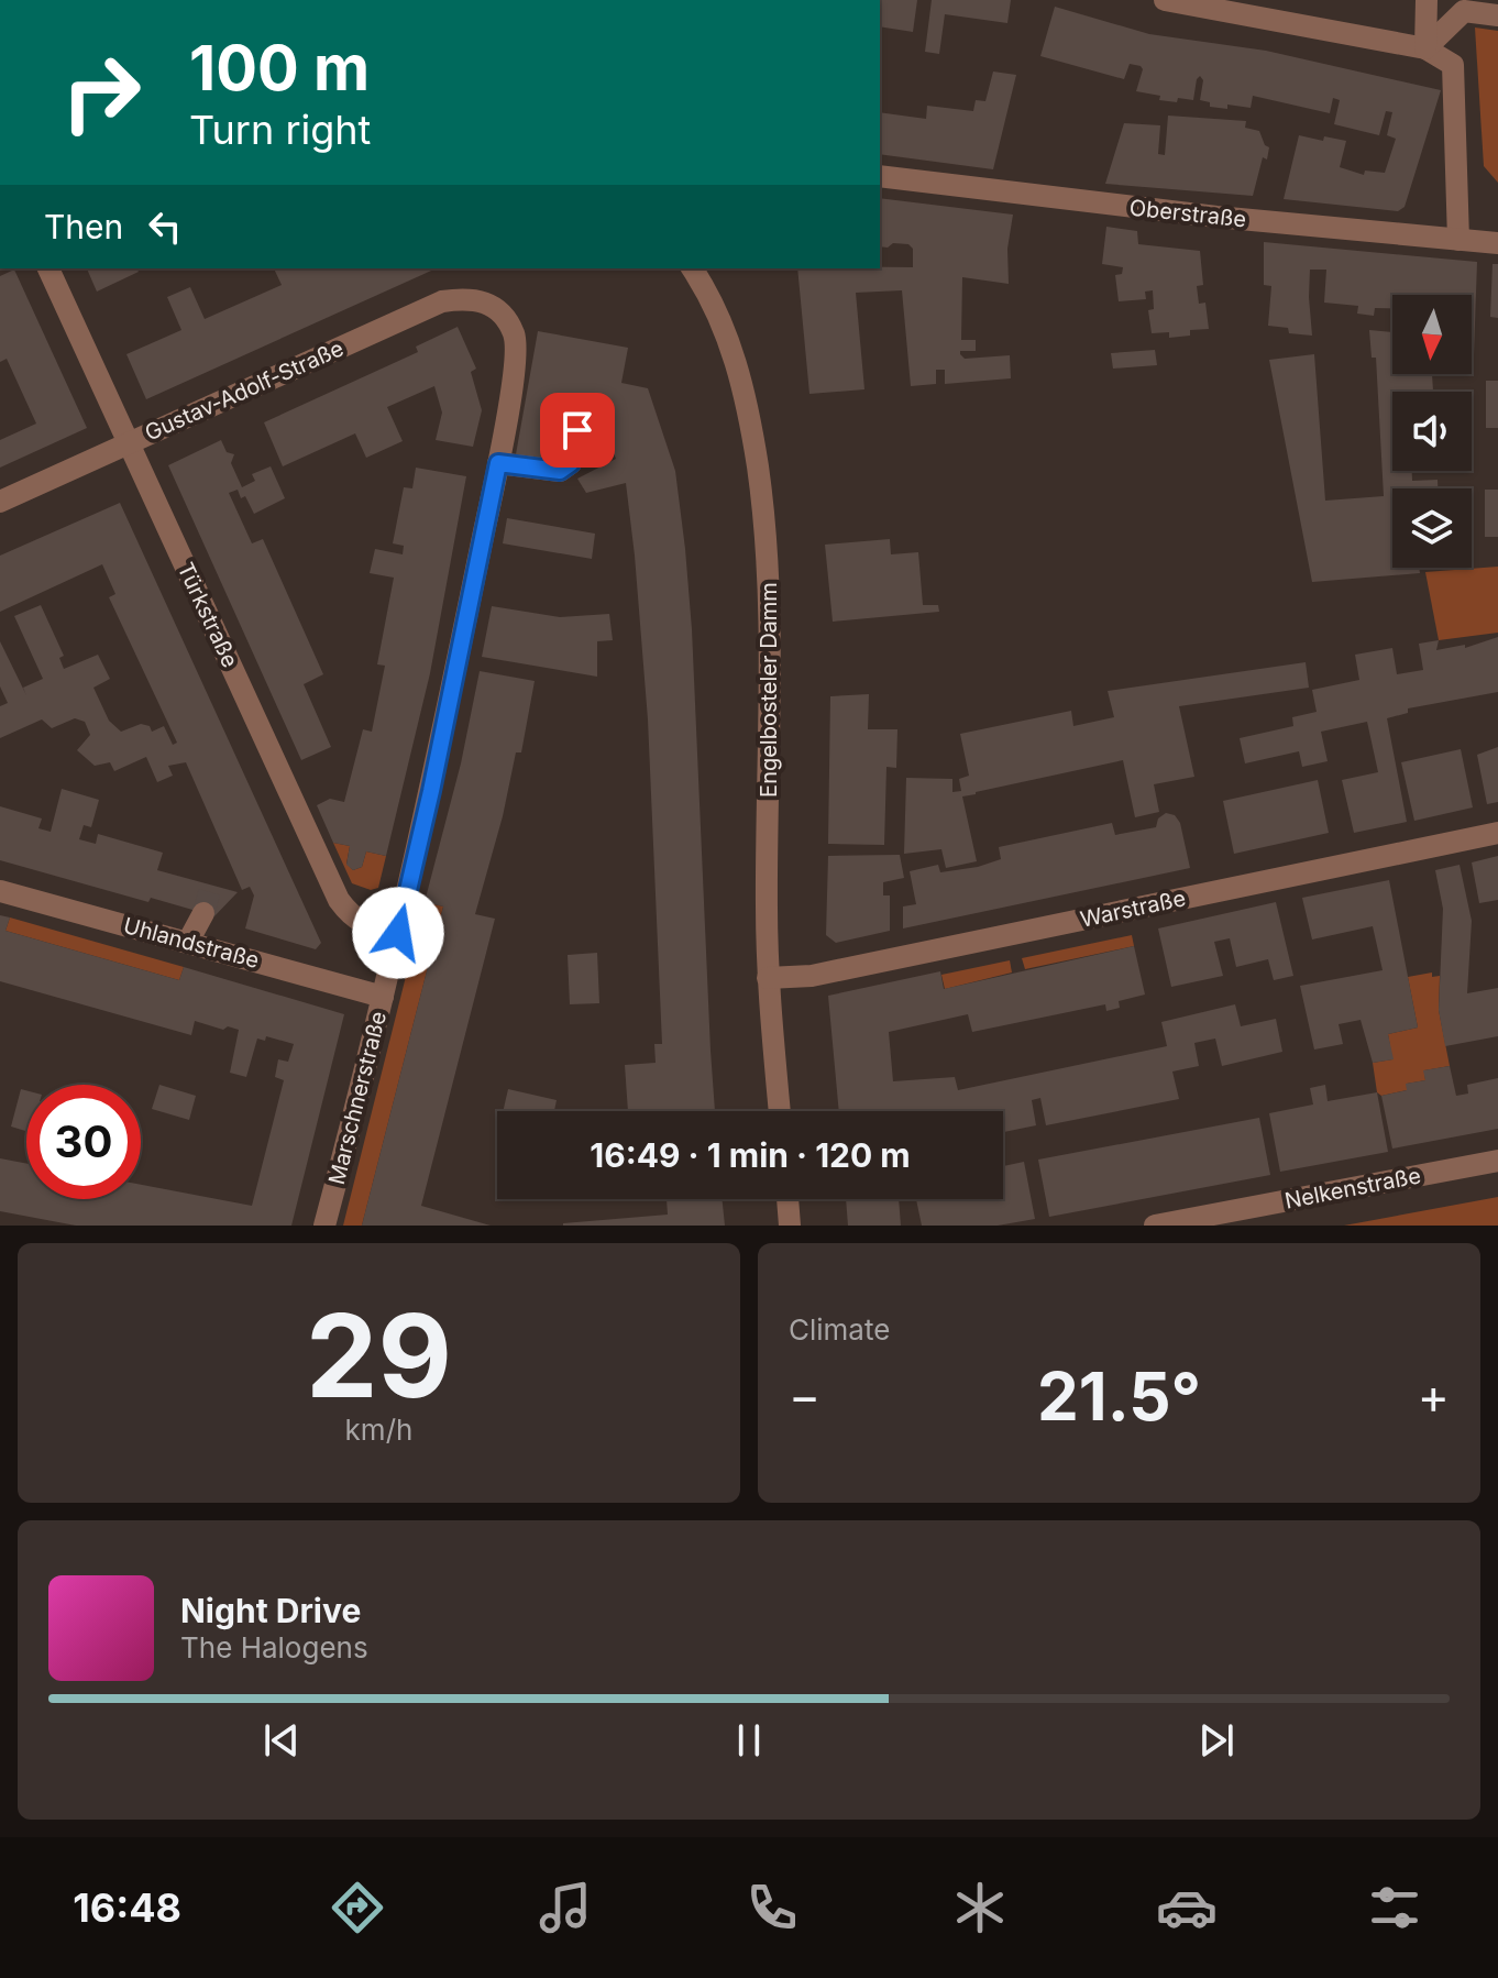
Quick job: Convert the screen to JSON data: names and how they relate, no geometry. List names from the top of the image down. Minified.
{"streets":{"street":["Oberstraße","Gustav-Adolf-Straße","Türkstraße","Engelbosteler Damm","Warstraße","Uhlandstraße","Marschnerstraße","Nelkenstraße"]},"crossings":[["Gustav-Adolf-Straße","Türkstraße"],["Gustav-Adolf-Straße","Marschnerstraße"],["Türkstraße","Marschnerstraße"],["Engelbosteler Damm","Warstraße"],["Uhlandstraße","Marschnerstraße"]],"north":"bottom","page":{"turn":["100 m","Turn right"],"then":"Then","limit":"30","trip":"16:49 · 1 min · 120 m","tile":[["29","km/h"],"Climate"],"heat":["−","21.5°","+"],"song":["Night Drive","The Halogens"],"tabs":"16:48"}}
